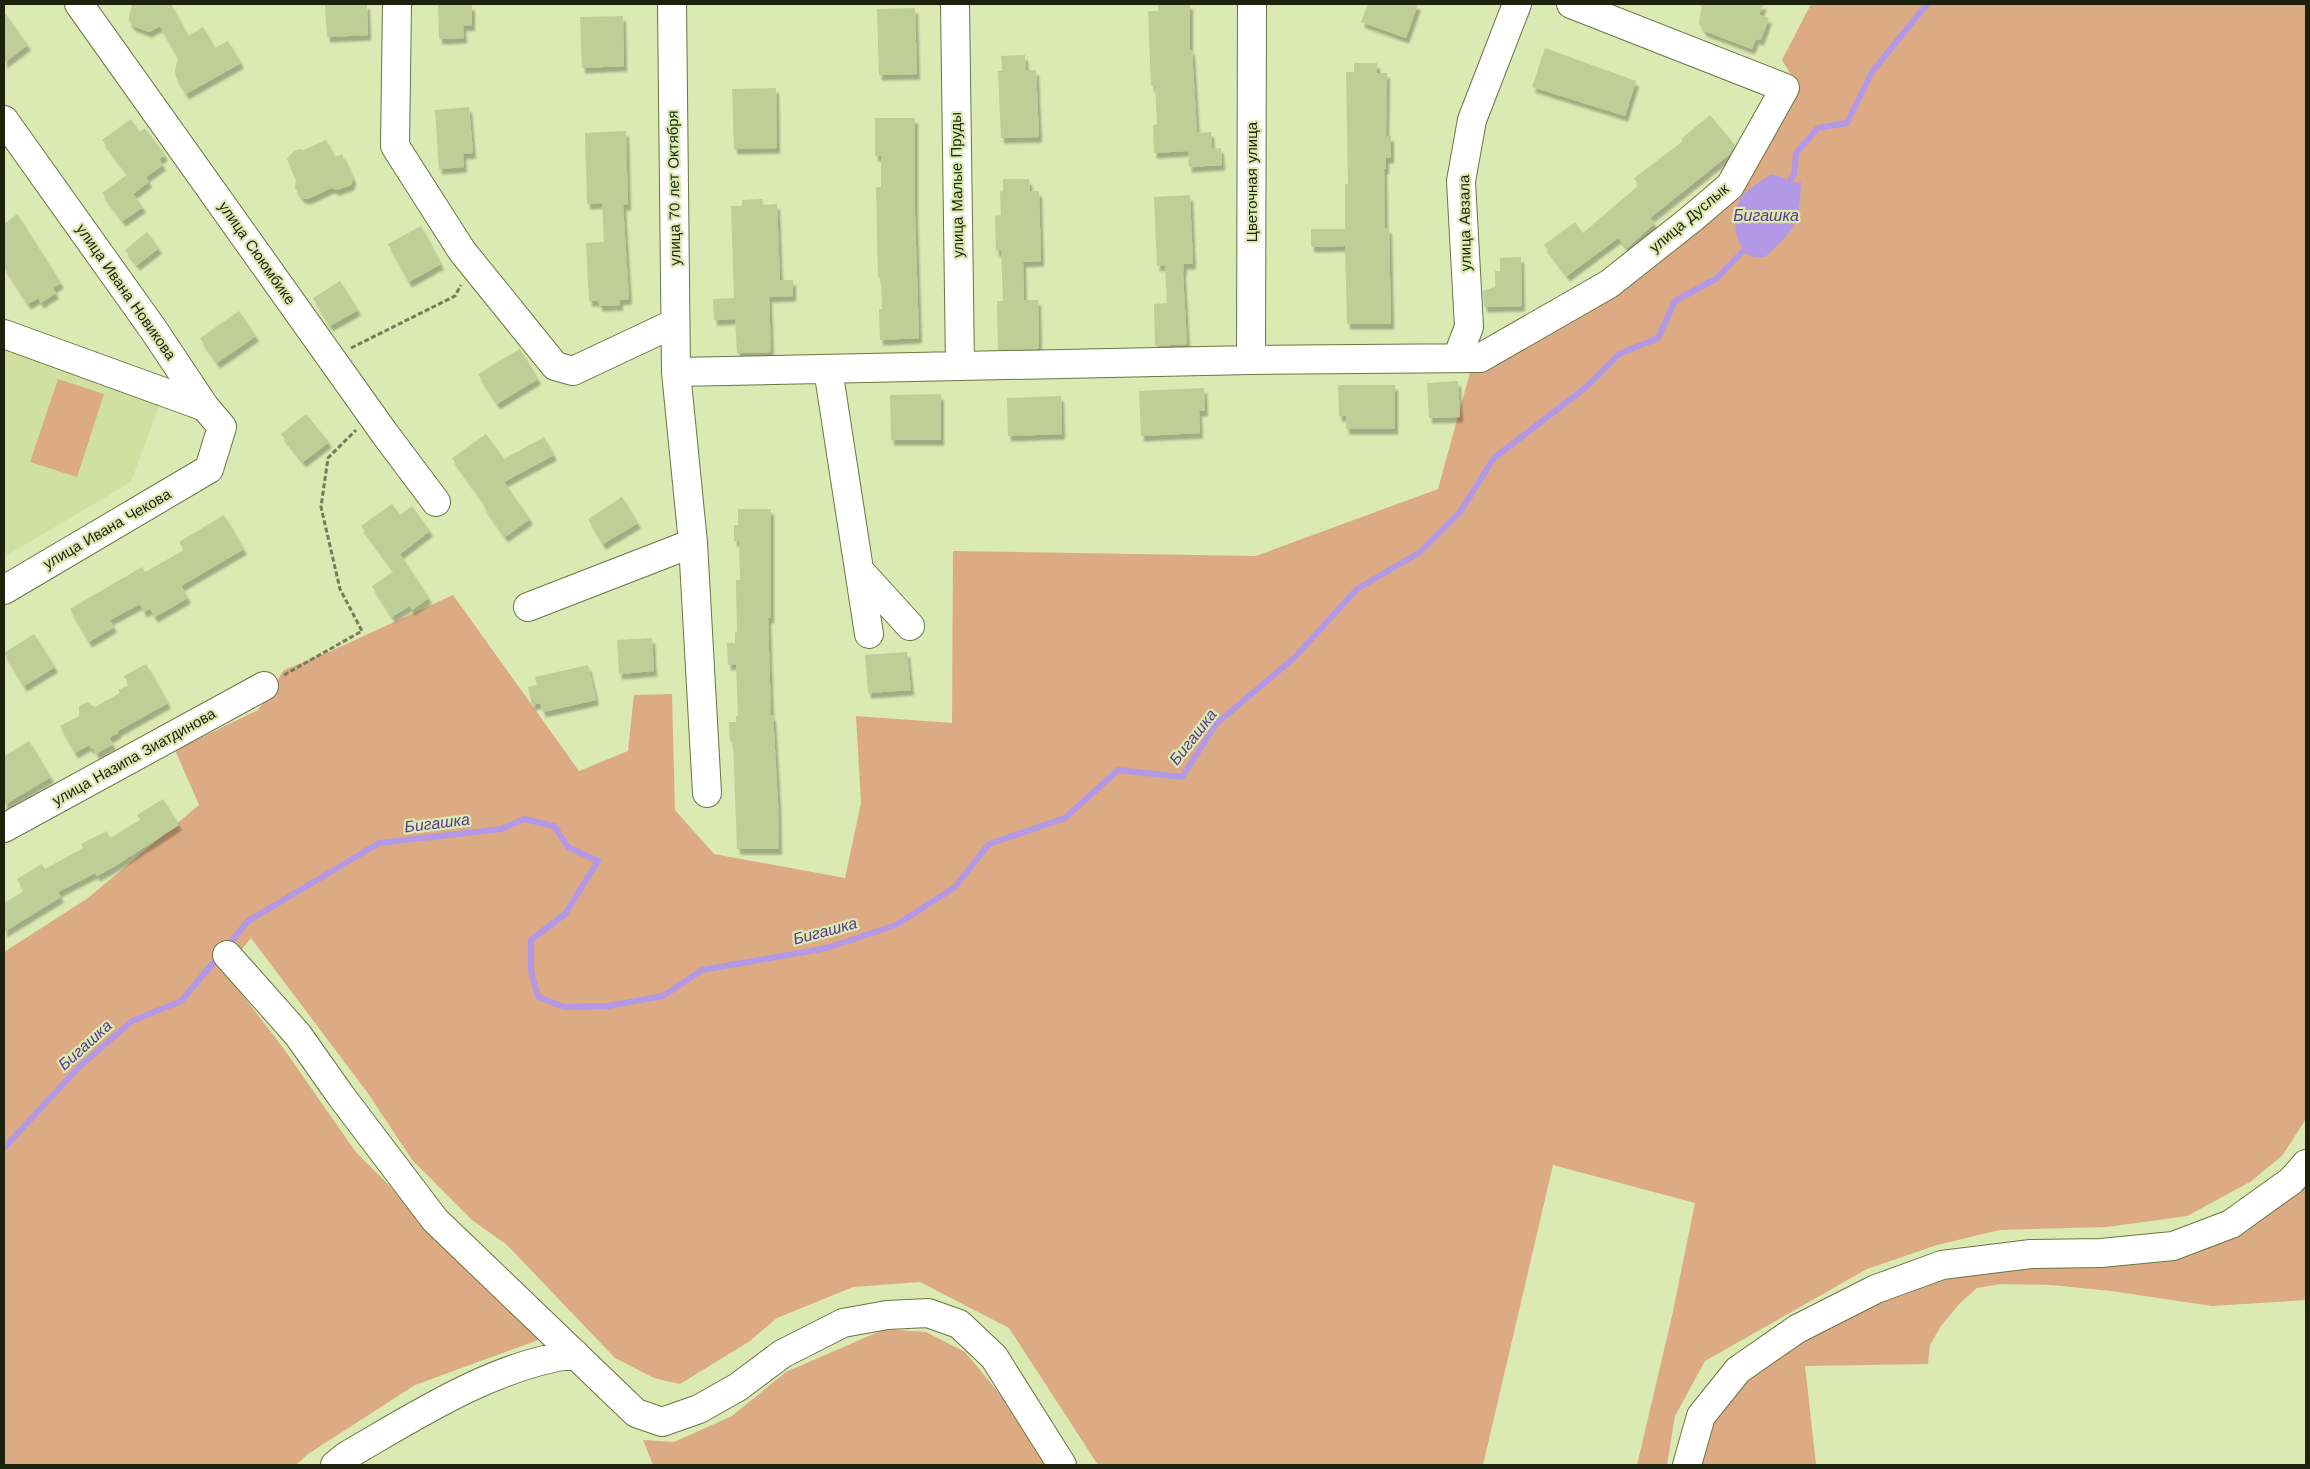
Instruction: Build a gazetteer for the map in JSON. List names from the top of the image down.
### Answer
{
  "streets": {
    "street": [
      "Цветочная улица",
      "улица Малые Пруды",
      "улица 70 лет Октября",
      "улица Дуслык",
      "улица Авзала",
      "улица Сююмбике",
      "улица Ивана Новикова",
      "улица Ивана Чекова",
      "улица Назипа Зиатдинова"
    ]
  },
  "crossings": [
    ["улица Дуслык", "улица Авзала"],
    ["улица Ивана Новикова", "улица Ивана Чекова"]
  ],
  "water": ["Бигашка"]
}
